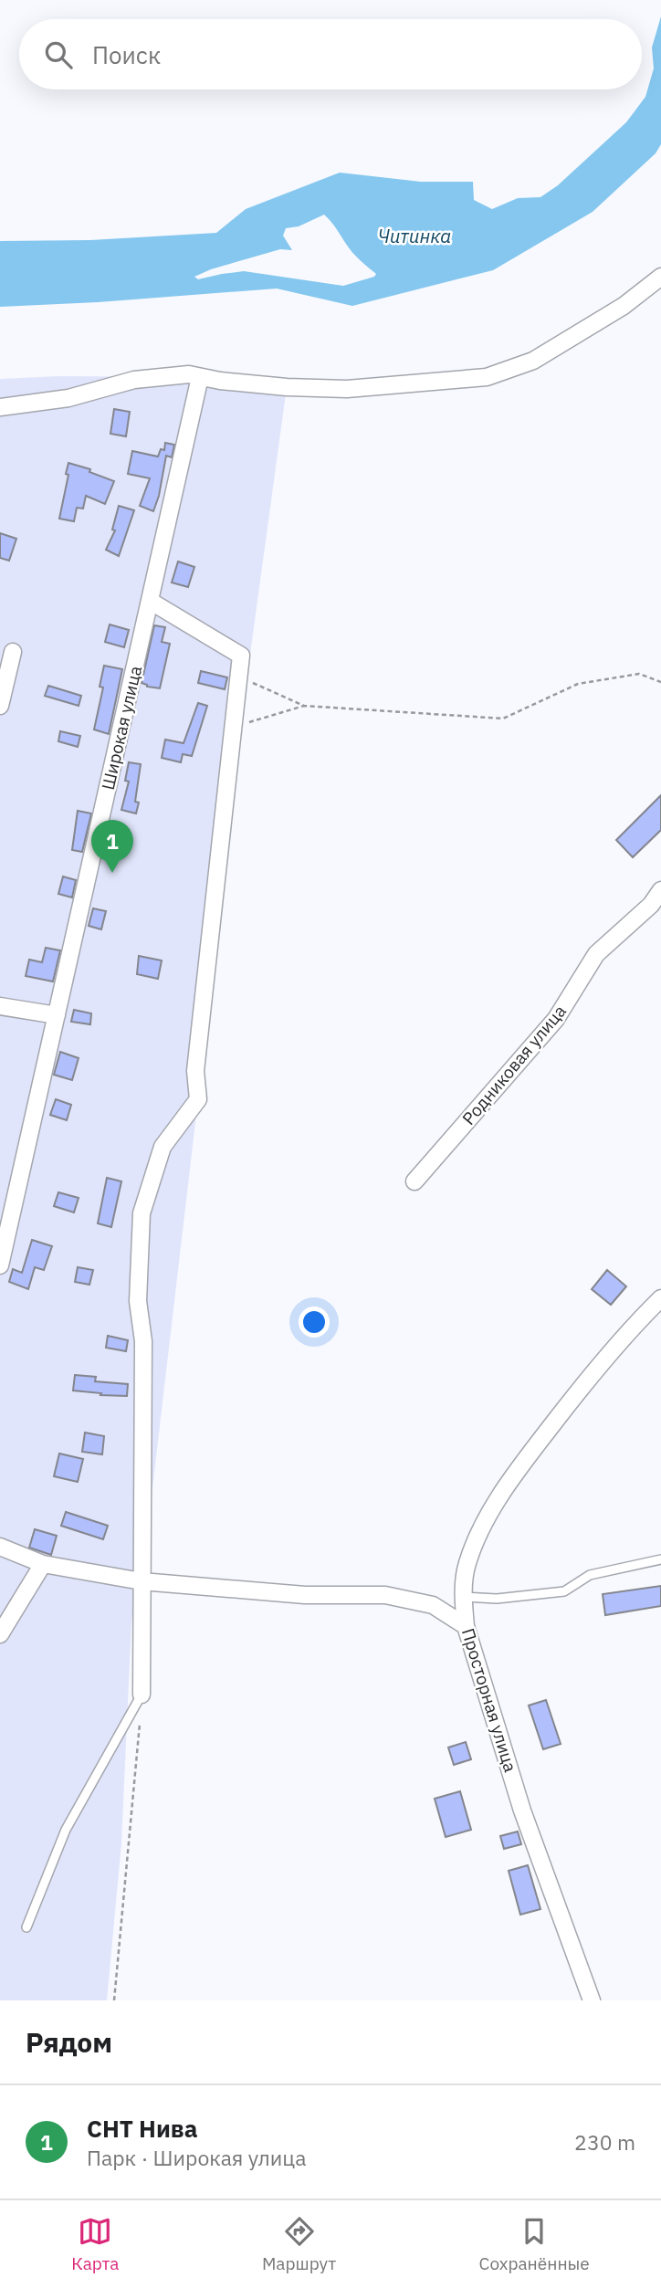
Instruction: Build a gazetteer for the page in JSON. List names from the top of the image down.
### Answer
{
  "streets": {
    "street": ["Широкая улица", "Родниковая улица", "Просторная улица"]
  },
  "water": ["Читинка"],
  "page": {
    "search": "Поиск",
    "pins": "1",
    "heading": "Рядом",
    "list": [
      {
        "mark": "1",
        "name": "СНТ Нива",
        "note": "Парк · Широкая улица",
        "value": "230 m"
      }
    ],
    "nav": ["Карта", "Маршрут", "Сохранённые"]
  }
}
